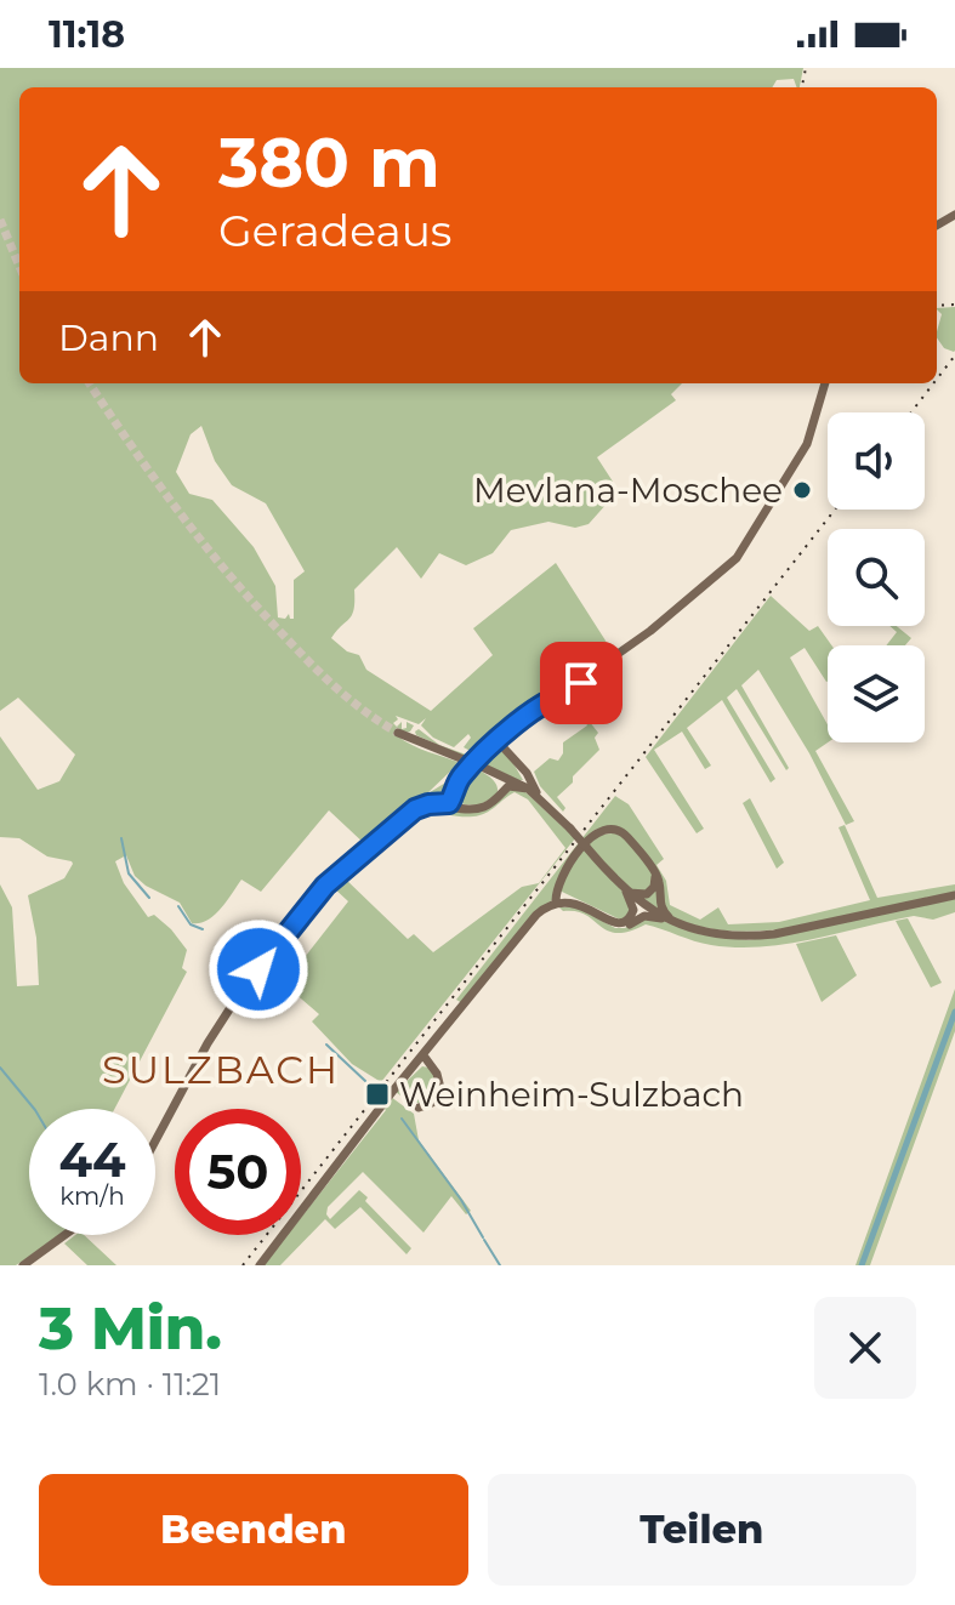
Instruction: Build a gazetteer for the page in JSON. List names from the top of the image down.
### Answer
{
  "districts": ["SULZBACH"],
  "places": {
    "other": ["Mevlana-Moschee"],
    "transit": ["Weinheim-Sulzbach"]
  },
  "page": {
    "status": "11:18",
    "turn": ["380 m", "Geradeaus"],
    "then": "Dann",
    "speed": "44 km/h",
    "limit": "50",
    "heading": ["3 Min.", "1.0 km · 11:21"],
    "buttons": ["Beenden", "Teilen"]
  }
}
